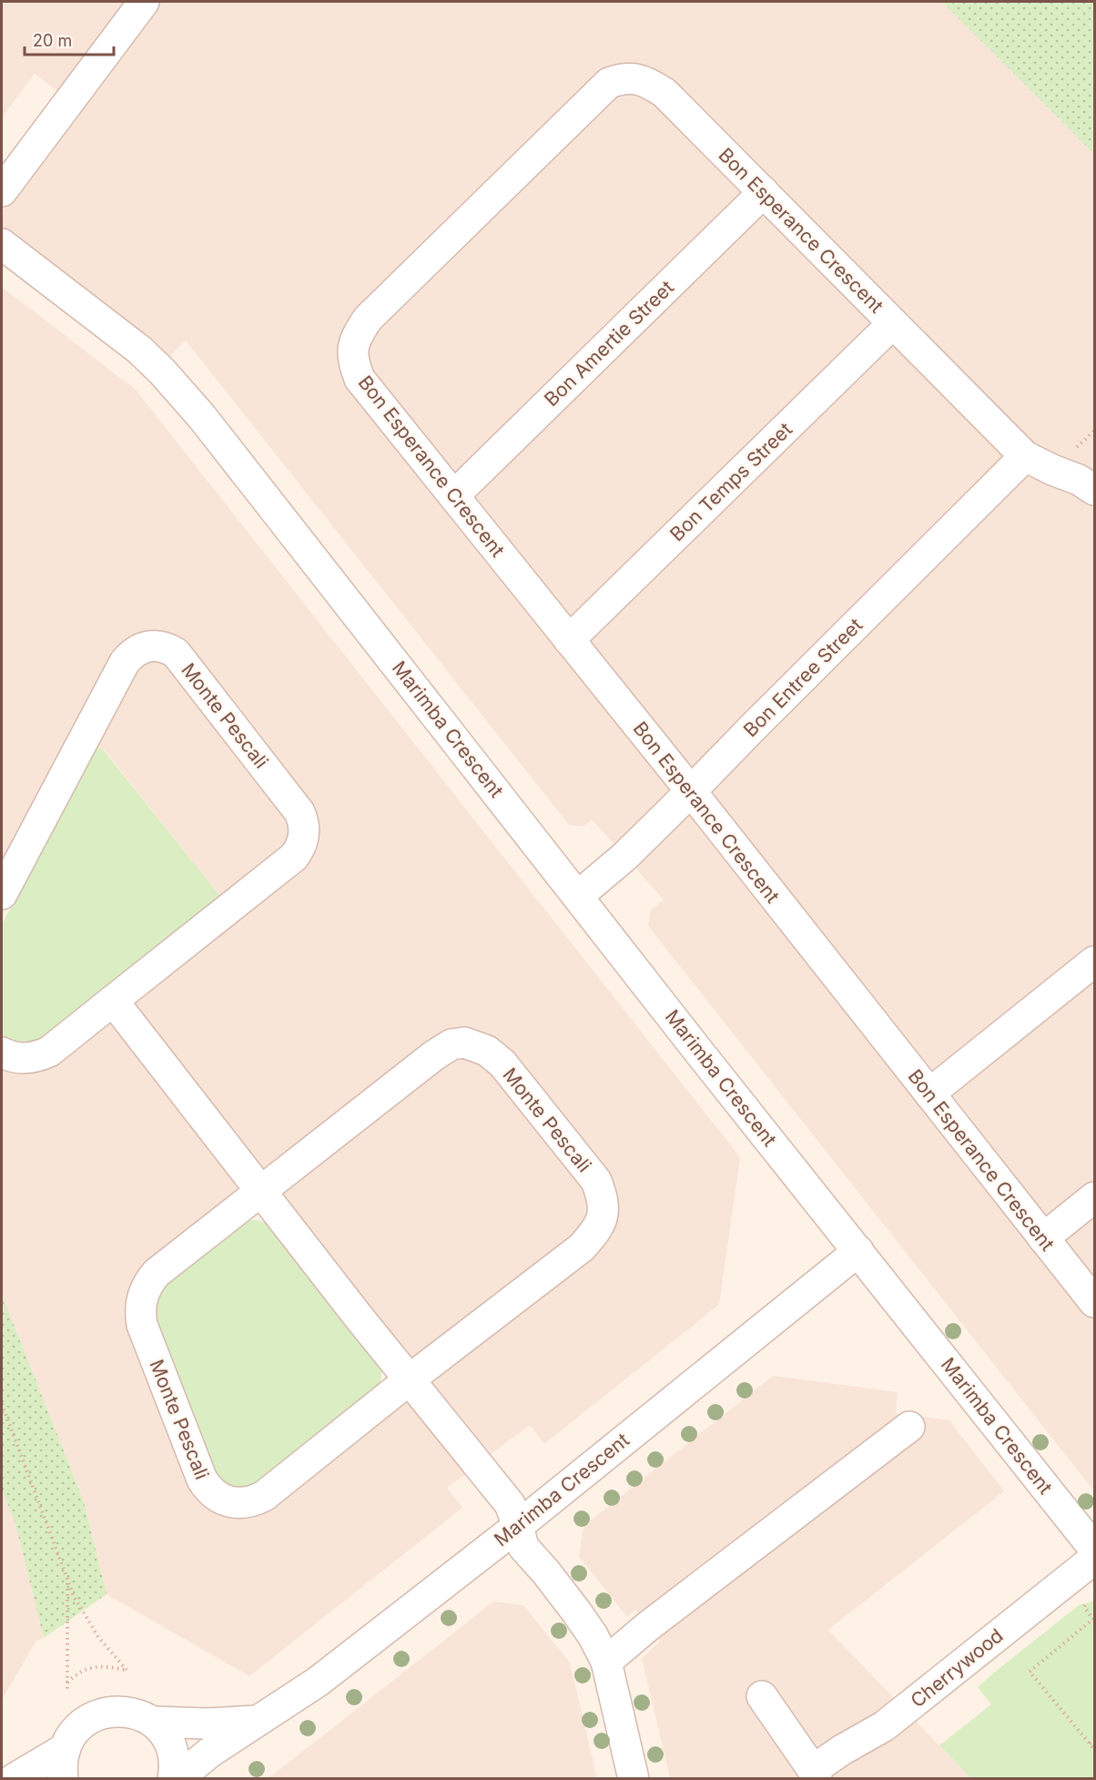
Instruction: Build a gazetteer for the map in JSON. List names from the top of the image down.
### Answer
{
  "streets": {
    "street": [
      "Bon Esperance Crescent",
      "Bon Amertie Street",
      "Bon Temps Street",
      "Bon Entree Street",
      "Monte Pescali",
      "Marimba Crescent",
      "Cherrywood"
    ]
  },
  "crossings": [
    ["Bon Esperance Crescent", "Bon Amertie Street"],
    ["Bon Esperance Crescent", "Bon Temps Street"],
    ["Bon Esperance Crescent", "Bon Entree Street"],
    ["Bon Entree Street", "Marimba Crescent"],
    ["Marimba Crescent", "Cherrywood"]
  ],
  "scale_bar": "20 m"
}
